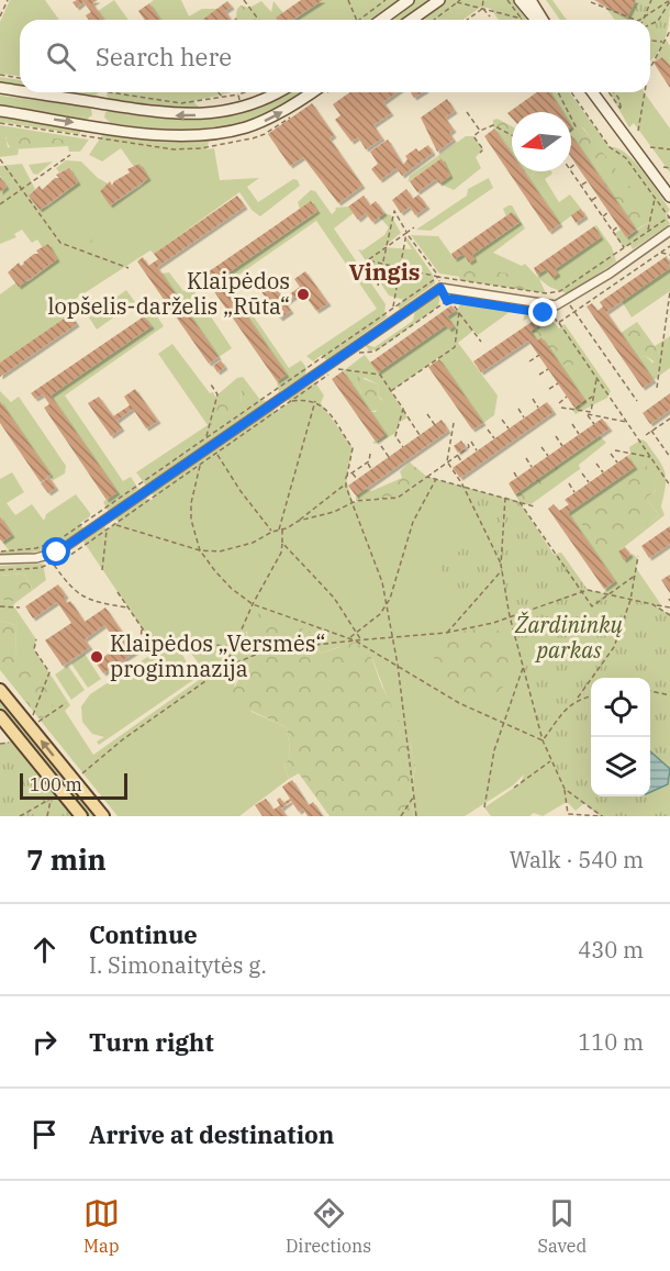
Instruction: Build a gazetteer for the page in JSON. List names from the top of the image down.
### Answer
{
  "districts": ["Vingis"],
  "parks": ["Žardininkų parkas"],
  "places": ["Klaipėdos lopšelis-darželis „Rūta“", "Klaipėdos „Versmės“ progimnazija"],
  "scale_bar": "100 m",
  "north": "left",
  "page": {
    "search": "Search here",
    "scale": "100 m",
    "heading": ["7 min", "Walk · 540 m"],
    "list": [
      ["Continue", "I. Simonaitytės g.", "430 m"],
      ["Turn right", "110 m"],
      "Arrive at destination"
    ],
    "nav": ["Map", "Directions", "Saved"]
  }
}
